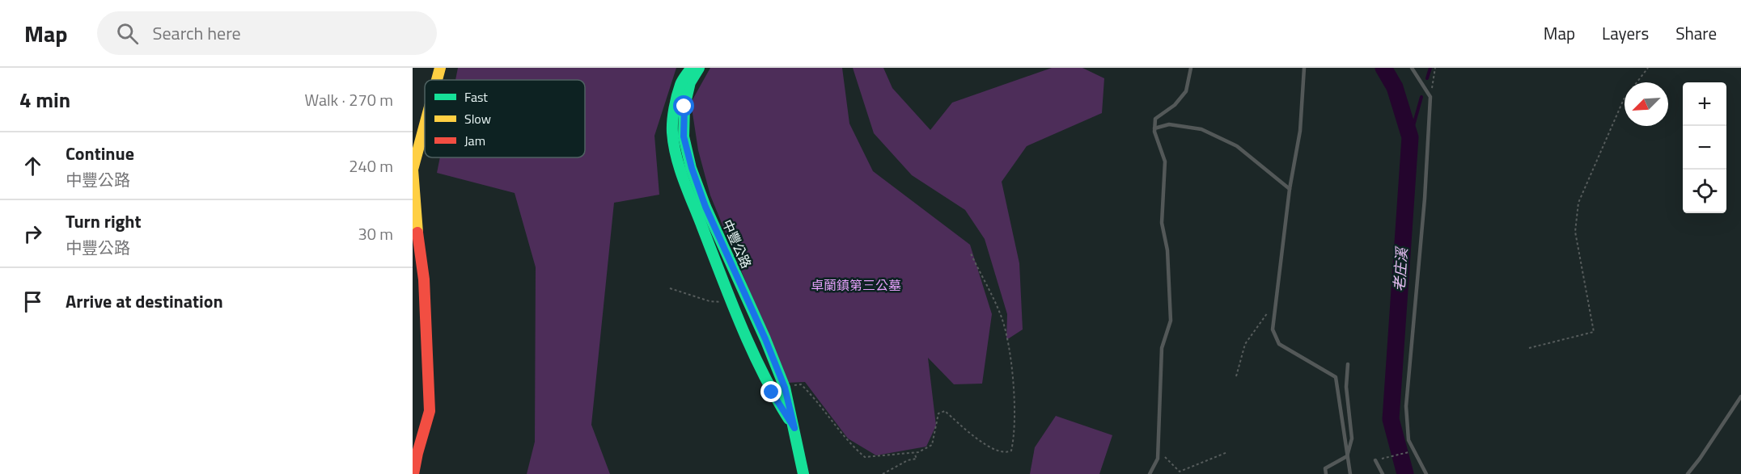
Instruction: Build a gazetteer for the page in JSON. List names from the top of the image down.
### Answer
{
  "streets": {
    "main road": ["中豐公路"]
  },
  "water": ["老庄溪"],
  "parks": ["卓蘭鎮第三公墓"],
  "legend": ["Fast", "Slow", "Jam"],
  "north": "bottom left",
  "page": {
    "header": "Map",
    "search": "Search here",
    "nav": ["Map", "Layers", "Share"],
    "heading": ["4 min", "Walk · 270 m"],
    "map_buttons": ["+", "−"],
    "list": [
      ["Continue", "中豐公路", "240 m"],
      ["Turn right", "中豐公路", "30 m"],
      "Arrive at destination"
    ]
  }
}
